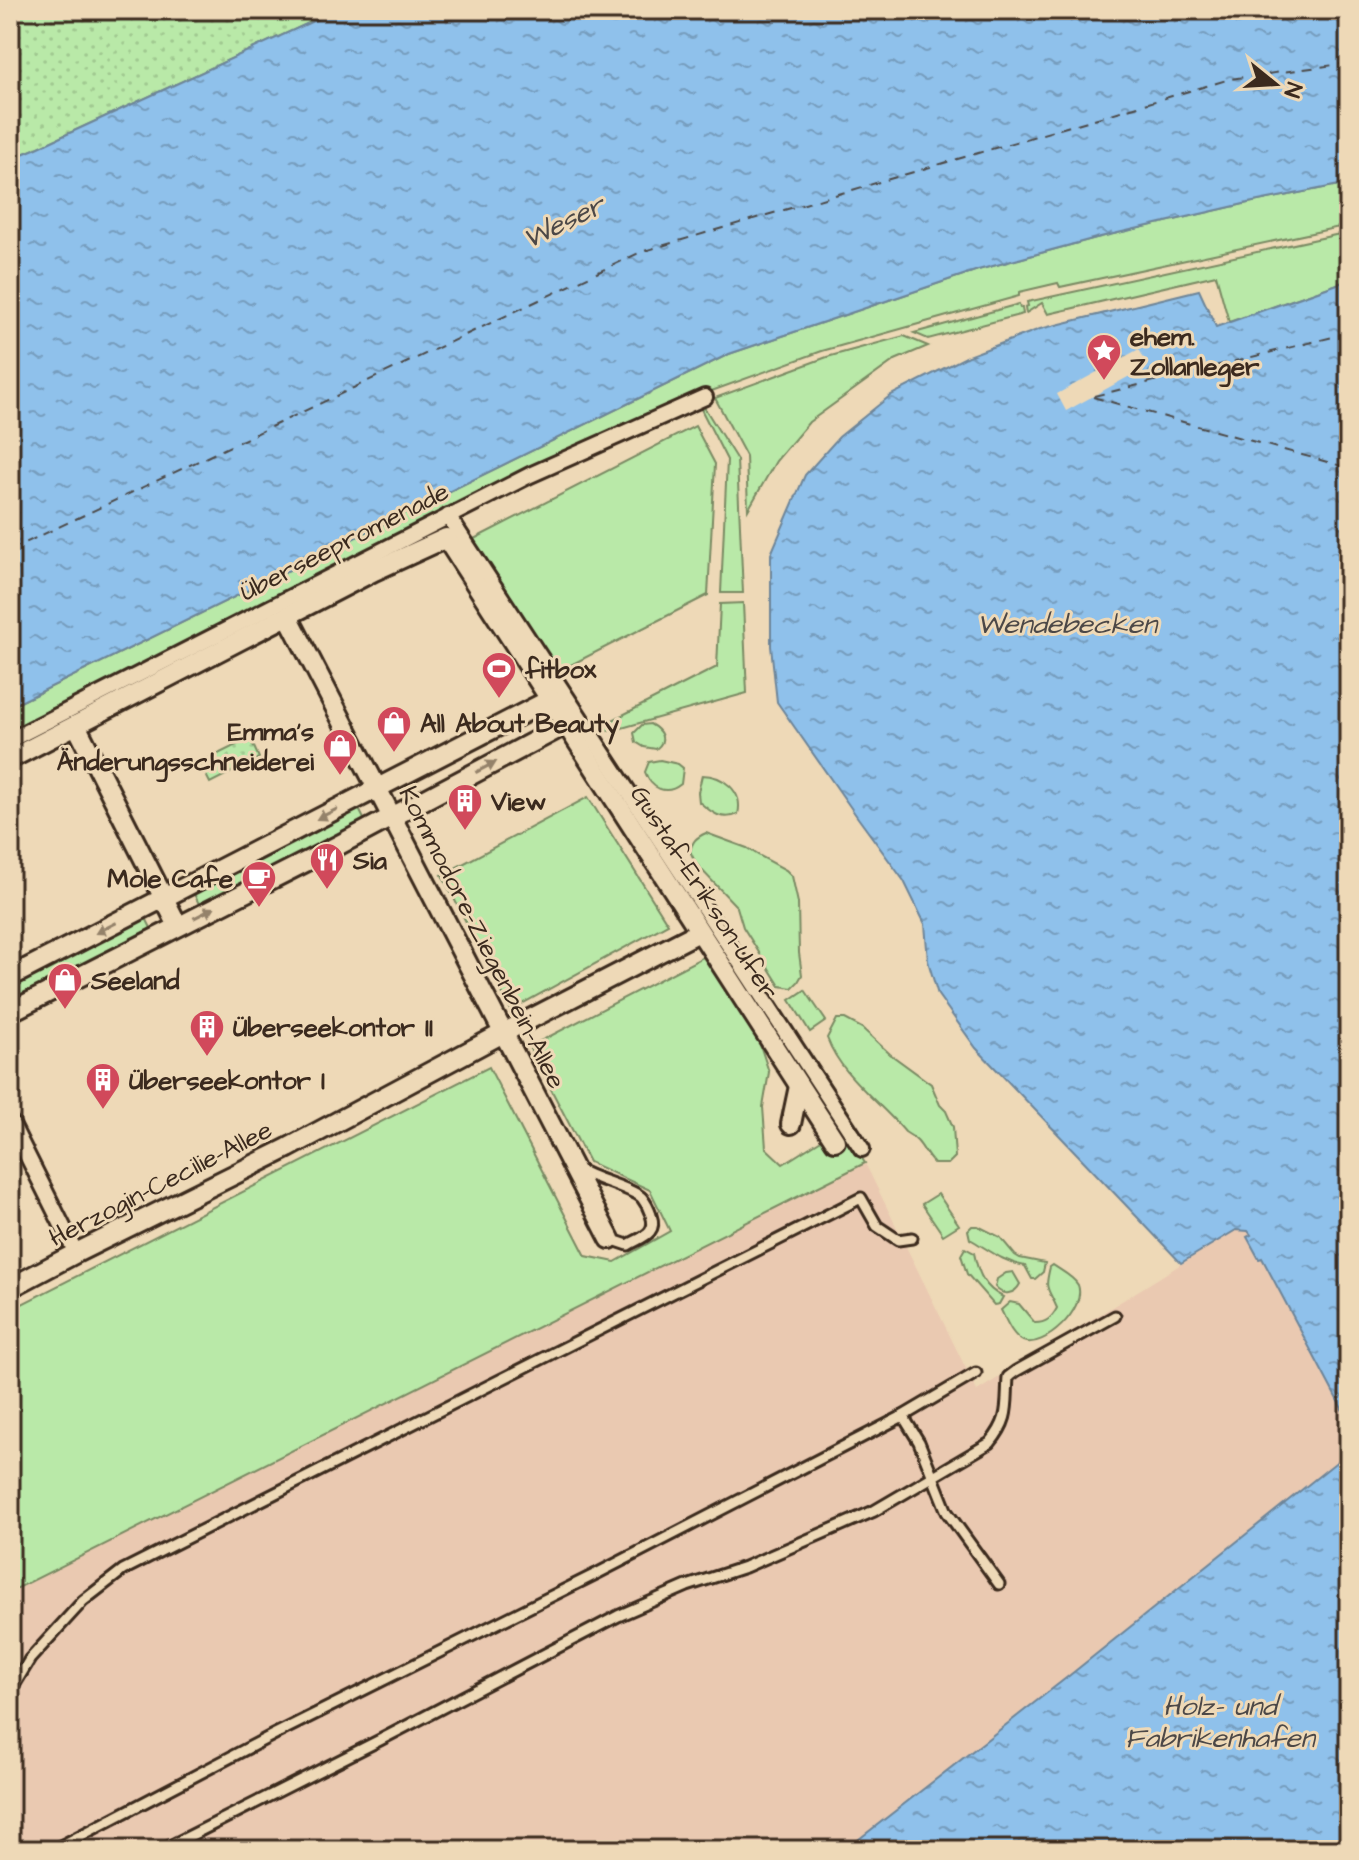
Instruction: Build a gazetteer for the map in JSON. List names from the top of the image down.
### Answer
{
  "streets": {
    "street": [
      "Überseepromenade",
      "Gustaf-Erikson-Ufer",
      "Kommodore-Ziegenbein-Allee",
      "Herzogin-Cecilie-Allee"
    ]
  },
  "crossings": [
    ["Überseepromenade", "Gustaf-Erikson-Ufer"],
    ["Überseepromenade", "Kommodore-Ziegenbein-Allee"],
    ["Gustaf-Erikson-Ufer", "Herzogin-Cecilie-Allee"],
    ["Kommodore-Ziegenbein-Allee", "Herzogin-Cecilie-Allee"]
  ],
  "water": ["Weser", "Wendebecken", "Holz- und Fabrikenhafen"],
  "places": {
    "place": ["ehem. Zollanleger"],
    "sports": ["fitbox"],
    "shop": ["All About Beauty", "Emma’s Änderungsschneiderei", "Seeland"],
    "building": ["View", "Überseekontor II", "Überseekontor I"],
    "restaurant": ["Sia"],
    "cafe": ["Mole Cafe"]
  },
  "north": "right"
}
